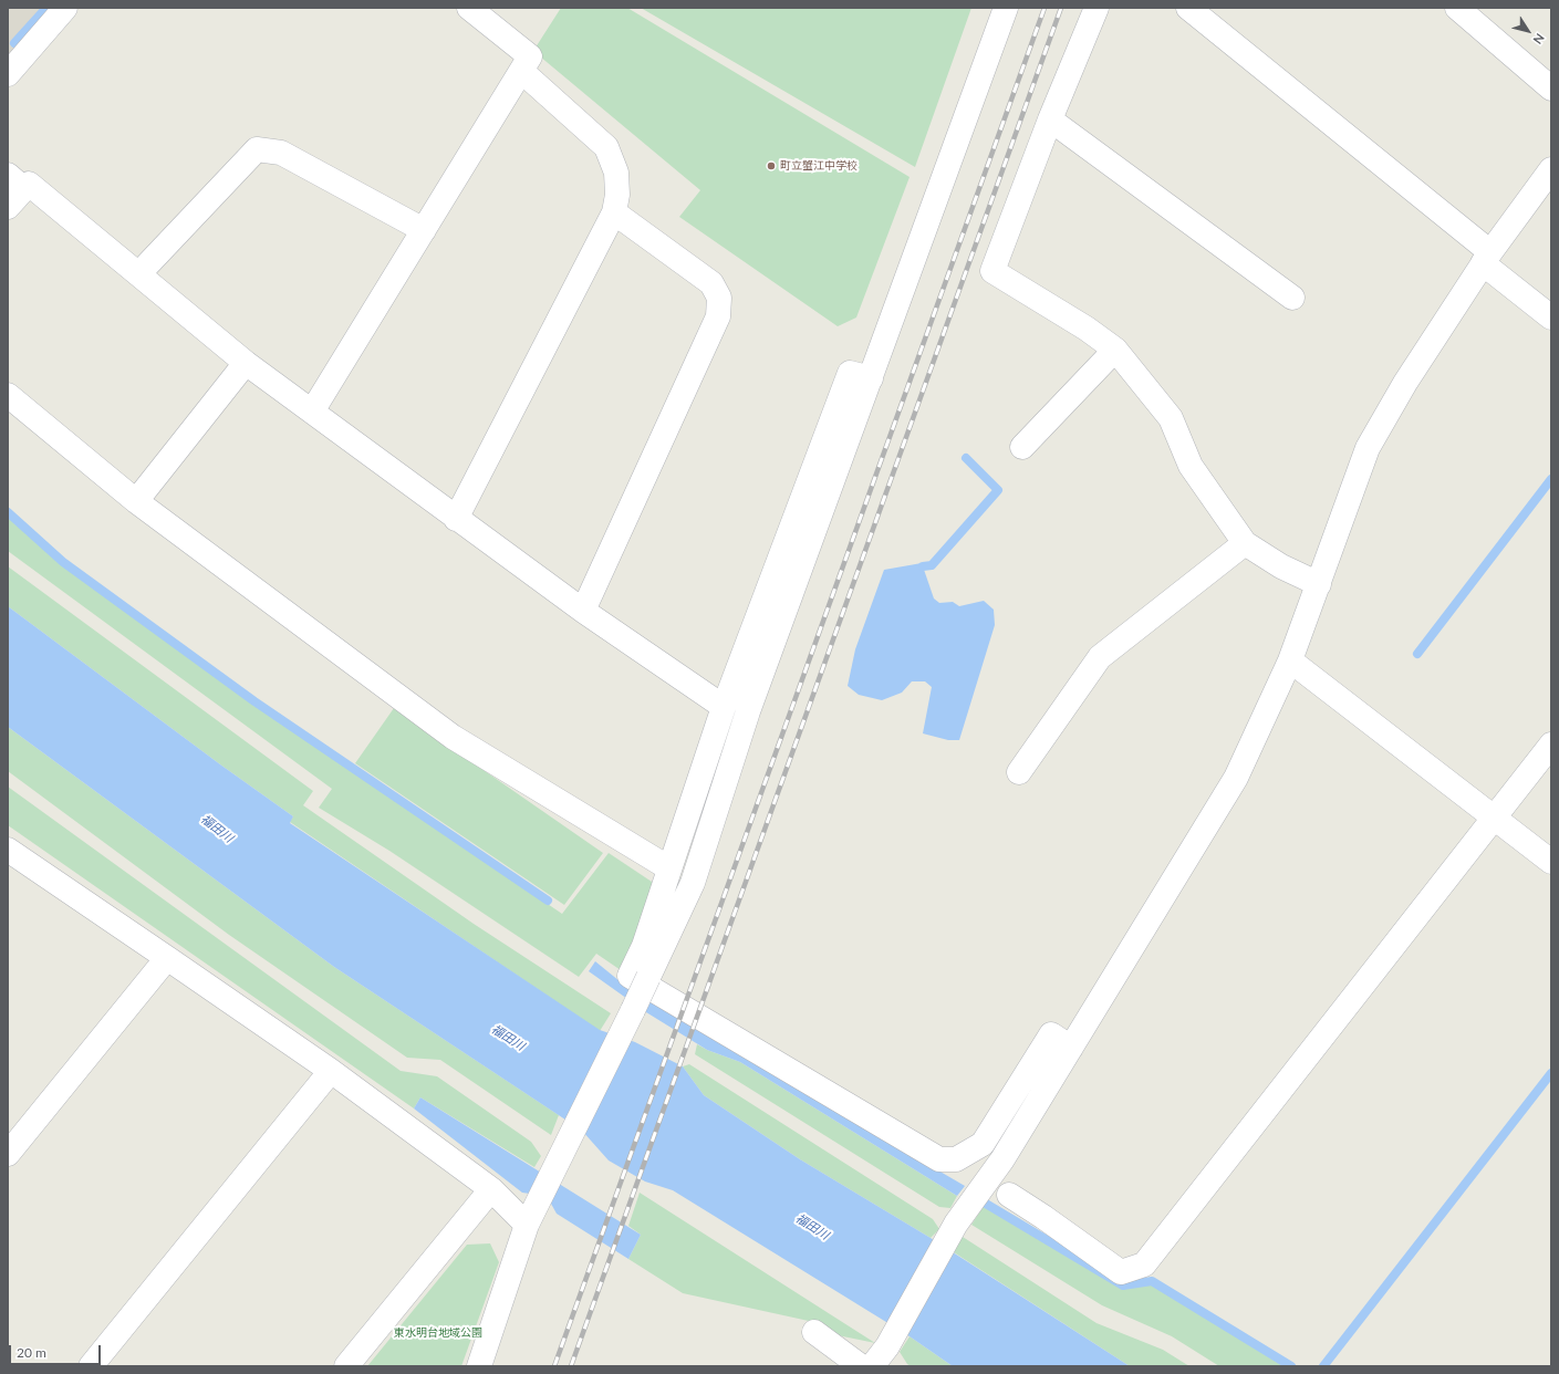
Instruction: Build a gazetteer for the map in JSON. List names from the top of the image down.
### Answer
{
  "water": ["福田川"],
  "parks": ["東水明台地域公園"],
  "places": ["町立蟹江中学校"],
  "scale_bar": "20 m",
  "north": "bottom right"
}
